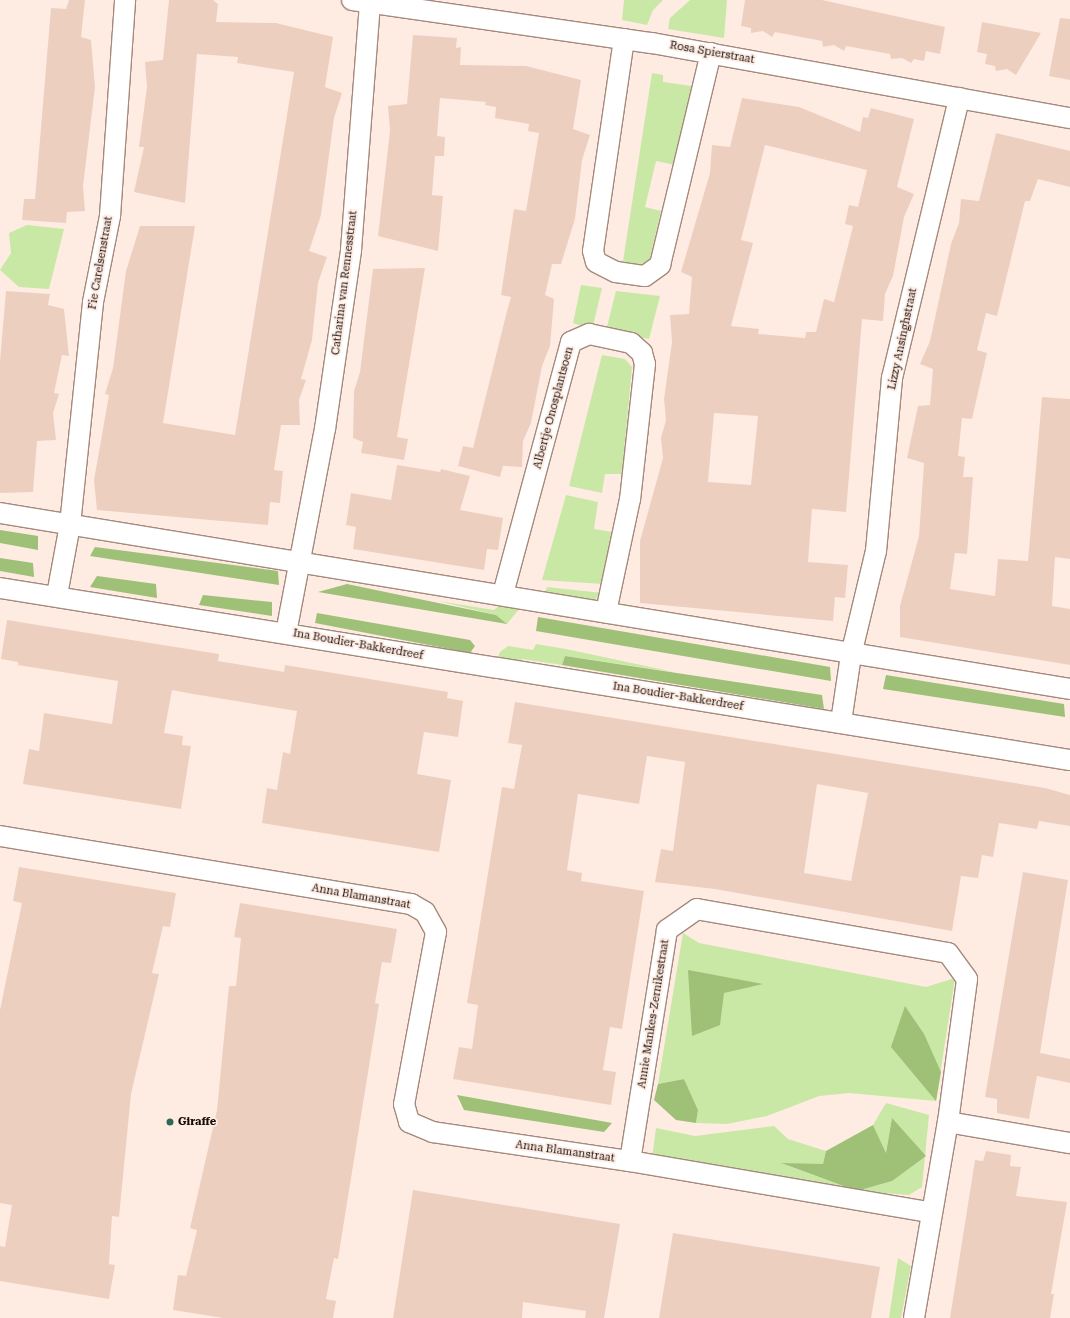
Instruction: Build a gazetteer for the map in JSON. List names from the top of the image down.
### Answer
{
  "streets": {
    "street": [
      "Rosa Spierstraat",
      "Fie Carelsenstraat",
      "Catharina van Rennesstraat",
      "Lizzy Ansinghstraat",
      "Albertje Onosplantsoen",
      "Ina Boudier-Bakkerdreef",
      "Anna Blamanstraat",
      "Annie Mankes-Zernikestraat"
    ]
  },
  "crossings": [
    ["Rosa Spierstraat", "Catharina van Rennesstraat"],
    ["Rosa Spierstraat", "Lizzy Ansinghstraat"],
    ["Catharina van Rennesstraat", "Ina Boudier-Bakkerdreef"],
    ["Lizzy Ansinghstraat", "Ina Boudier-Bakkerdreef"],
    ["Anna Blamanstraat", "Annie Mankes-Zernikestraat"]
  ],
  "places": ["Giraffe"]
}
